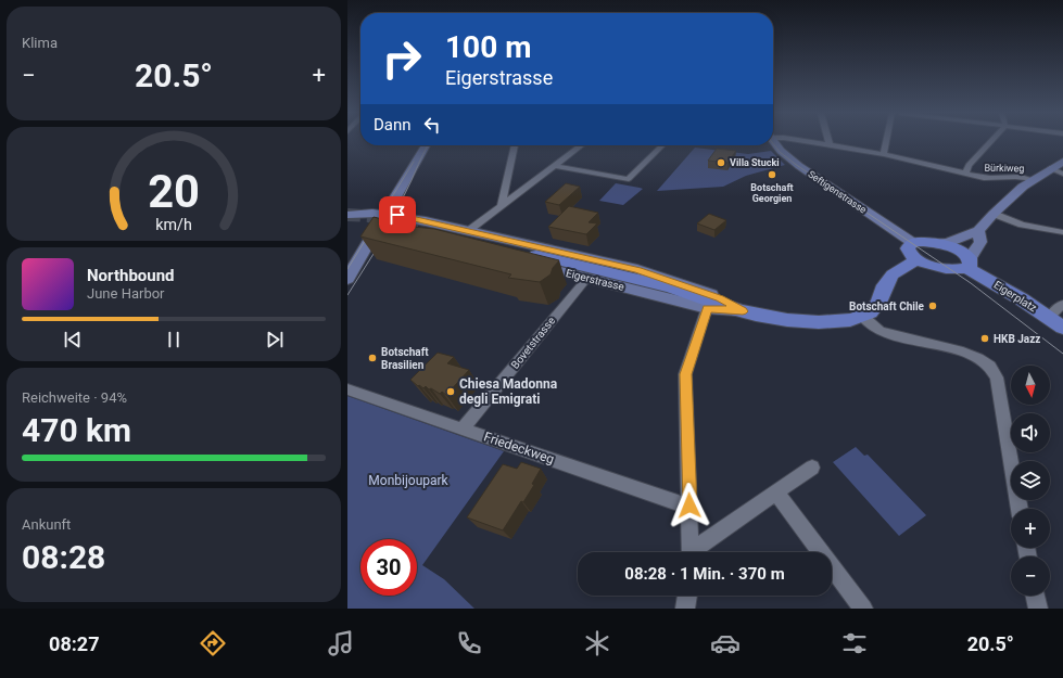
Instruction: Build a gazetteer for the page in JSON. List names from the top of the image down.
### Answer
{
  "streets": {
    "main road": ["Seftigenstrasse", "Eigerstrasse", "Eigerplatz"],
    "street": ["Bürkiweg", "Bovetstrasse", "Friedeckweg"]
  },
  "crossings": [
    ["Eigerstrasse", "Bovetstrasse"],
    ["Bovetstrasse", "Friedeckweg"]
  ],
  "parks": ["Monbijoupark"],
  "places": [
    "Villa Stucki",
    "Botschaft Georgien",
    "Botschaft Chile",
    "HKB Jazz",
    "Botschaft Brasilien",
    "Chiesa Madonna degli Emigrati"
  ],
  "north": "bottom",
  "page": {
    "tile": [
      "Klima",
      ["Reichweite · 94%", "470 km"],
      ["Ankunft", "08:28"]
    ],
    "turn": ["100 m", "Eigerstrasse"],
    "heat": ["−", "20.5°", "+"],
    "then": "Dann",
    "song": ["Northbound", "June Harbor"],
    "map_buttons": ["+", "−"],
    "limit": "30",
    "trip": "08:28 · 1 Min. · 370 m",
    "tabs": ["08:27", "20.5°"],
    "gauge": ["20", "km/h"]
  }
}
